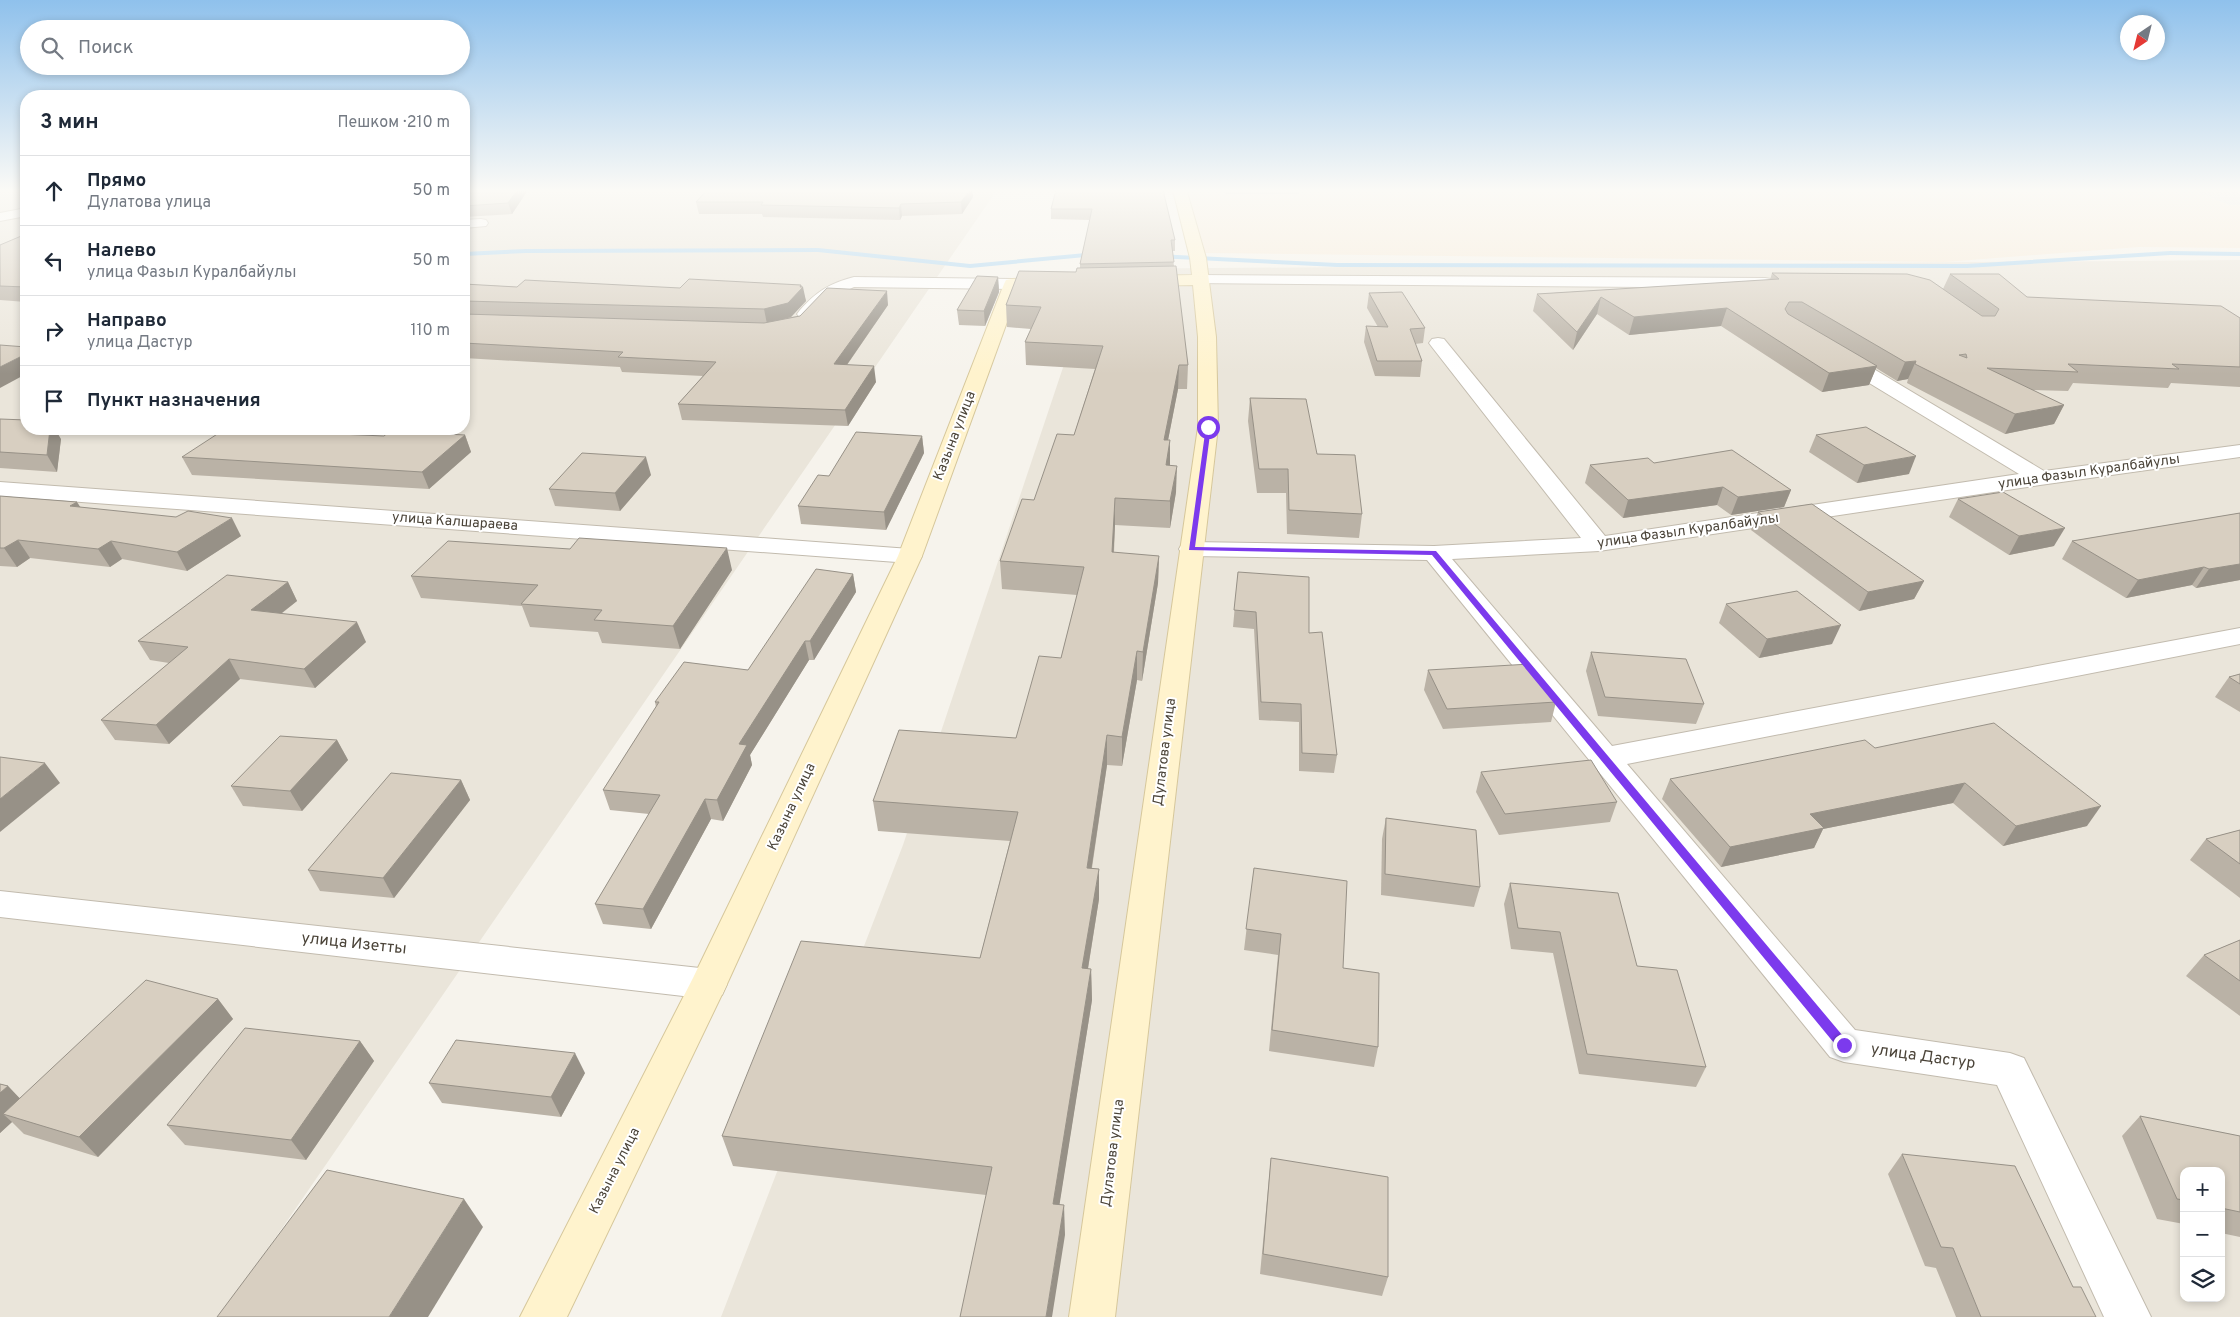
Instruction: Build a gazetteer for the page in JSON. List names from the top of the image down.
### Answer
{
  "streets": {
    "street": [
      "Казына улица",
      "улица Фазыл Куралбайулы",
      "улица Калшараева",
      "Дулатова улица",
      "улица Изетты",
      "улица Дастур"
    ]
  },
  "crossings": [
    ["Казына улица", "улица Калшараева"],
    ["Казына улица", "улица Изетты"],
    ["улица Фазыл Куралбайулы", "Дулатова улица"],
    ["улица Фазыл Куралбайулы", "улица Дастур"]
  ],
  "north": "bottom left",
  "page": {
    "search": "Поиск",
    "heading": ["3 мин", "Пешком · 210 m"],
    "list": [
      ["Прямо", "Дулатова улица", "50 m"],
      ["Налево", "улица Фазыл Куралбайулы", "50 m"],
      ["Направо", "улица Дастур", "110 m"],
      "Пункт назначения"
    ],
    "map_buttons": ["+", "−"]
  }
}
